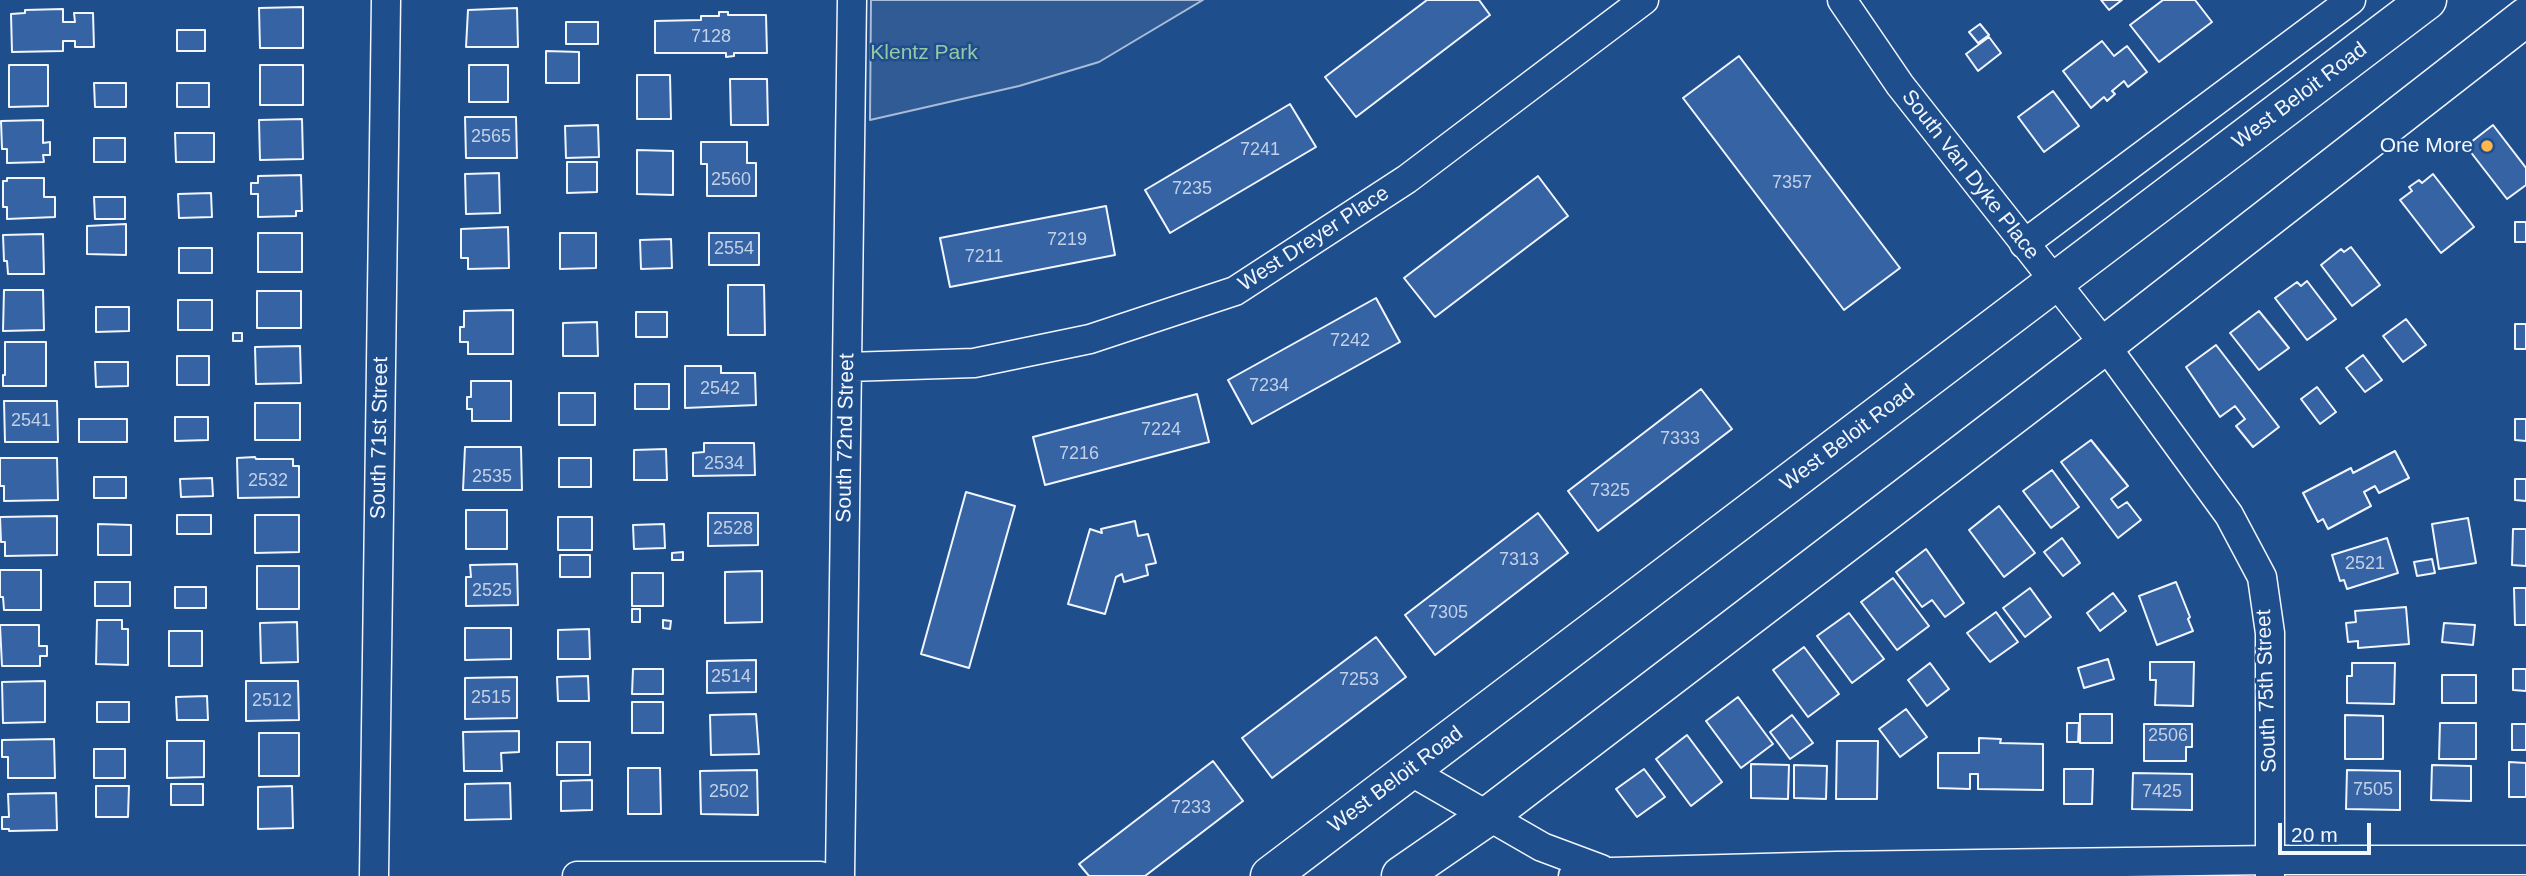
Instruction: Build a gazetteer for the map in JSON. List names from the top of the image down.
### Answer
{
  "streets": {
    "main road": ["West Beloit Road"],
    "street": [
      "South Van Dyke Place",
      "West Dreyer Place",
      "South 71st Street",
      "South 72nd Street",
      "South 75th Street"
    ]
  },
  "crossings": [
    ["West Beloit Road", "South Van Dyke Place"],
    ["South Van Dyke Place", "South 75th Street"],
    ["West Dreyer Place", "South 72nd Street"]
  ],
  "parks": ["Klentz Park"],
  "places": ["One More"],
  "house_numbers": [
    "7128",
    "2565",
    "7241",
    "2560",
    "7357",
    "7235",
    "7219",
    "2554",
    "7211",
    "7242",
    "7234",
    "2542",
    "2541",
    "7224",
    "7333",
    "7216",
    "2534",
    "2535",
    "2532",
    "7325",
    "2528",
    "7313",
    "2521",
    "2525",
    "7305",
    "2514",
    "7253",
    "2515",
    "2512",
    "2506",
    "7505",
    "2502",
    "7425",
    "7233"
  ],
  "scale_bar": "20 m"
}
